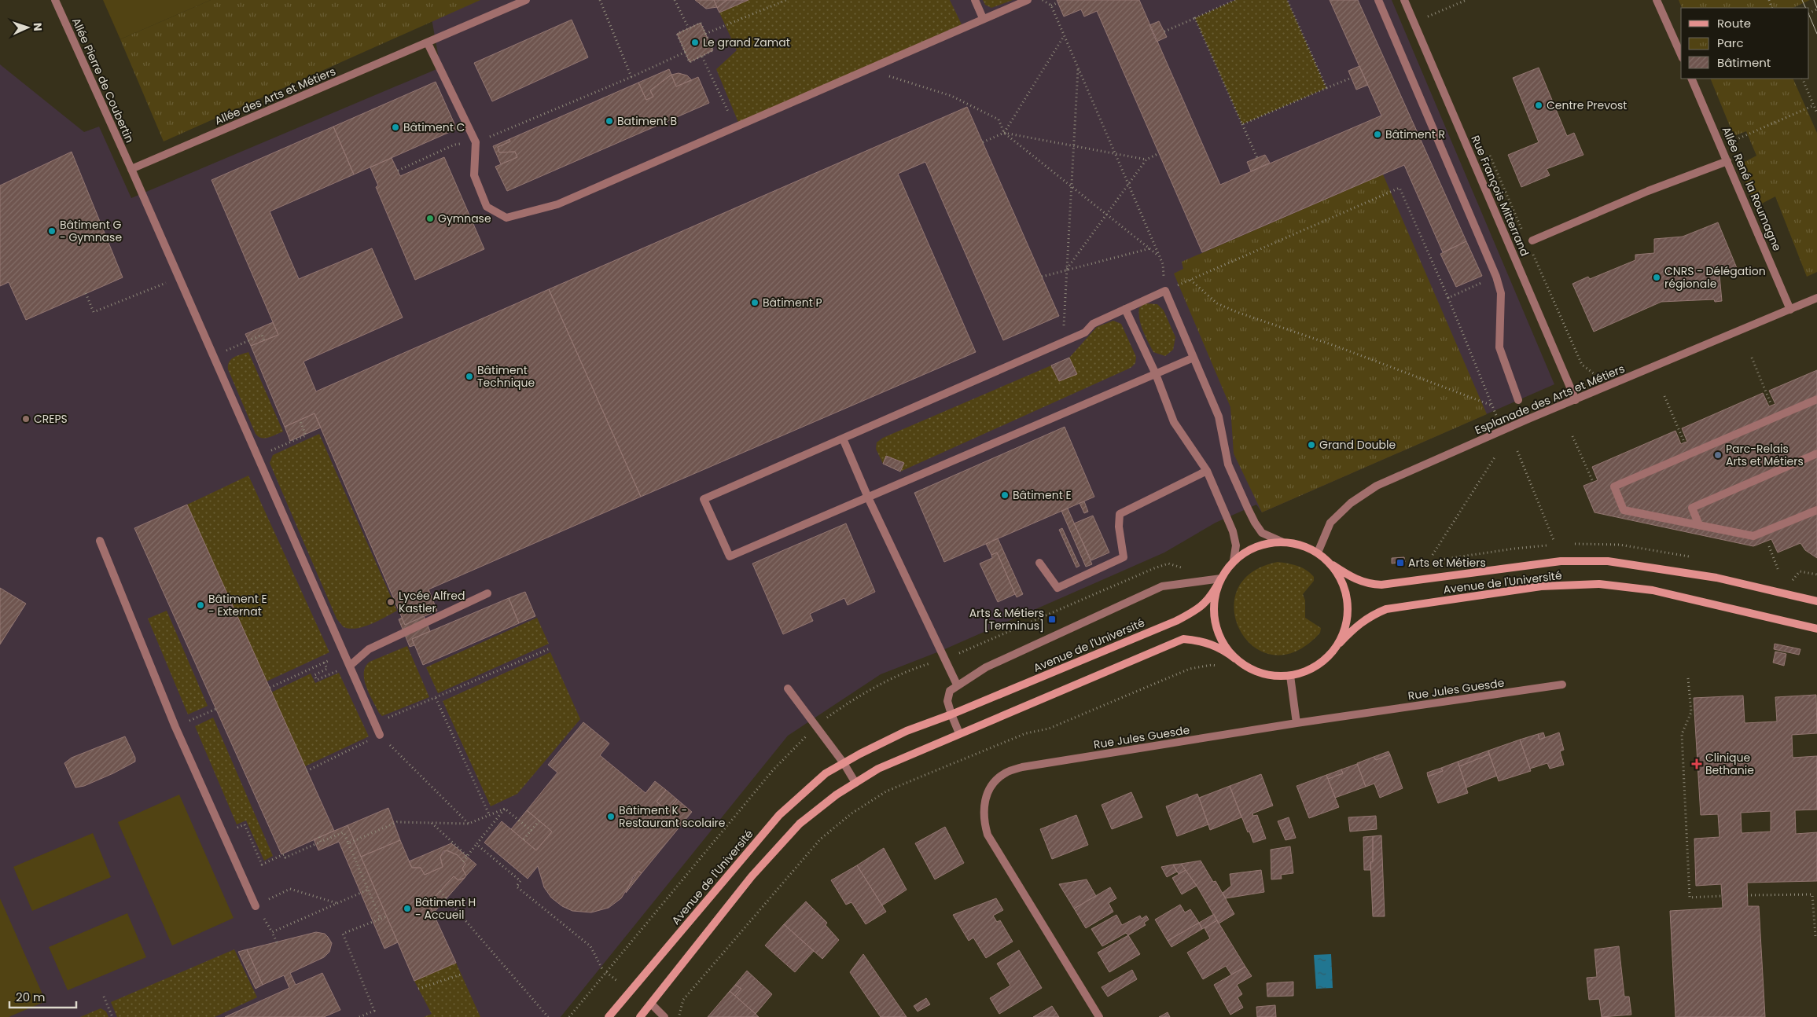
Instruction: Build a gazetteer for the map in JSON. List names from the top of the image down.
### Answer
{
  "streets": {
    "street": [
      "Allée Pierre de Coubertin",
      "Allée des Arts et Métiers",
      "Allée René la Roumagne",
      "Rue François Mitterrand",
      "Esplanade des Arts et Métiers",
      "Avenue de l'Université",
      "Rue Jules Guesde"
    ]
  },
  "crossings": [
    ["Allée Pierre de Coubertin", "Allée des Arts et Métiers"],
    ["Allée René la Roumagne", "Esplanade des Arts et Métiers"],
    ["Rue François Mitterrand", "Esplanade des Arts et Métiers"],
    ["Esplanade des Arts et Métiers", "Avenue de l'Université"]
  ],
  "places": {
    "other": [
      "Le grand Zamat",
      "Centre Prevost",
      "Batiment B",
      "Bâtiment C",
      "Bâtiment R",
      "Gymnase",
      "Bâtiment G - Gymnase",
      "CNRS - Délégation régionale",
      "Bâtiment P",
      "Bâtiment Technique",
      "CREPS",
      "Grand Double",
      "Parc-Relais Arts et Métiers",
      "Bâtiment E",
      "Lycée Alfred Kastler",
      "Bâtiment E - Externat",
      "Bâtiment K - Restaurant scolaire",
      "Bâtiment H - Accueil"
    ],
    "transit": ["Arts et Métiers", "Arts & Métiers [Terminus]"],
    "health": ["Clinique Bethanie"]
  },
  "legend": ["Route", "Parc", "Bâtiment"],
  "scale_bar": "20 m",
  "north": "right"
}
